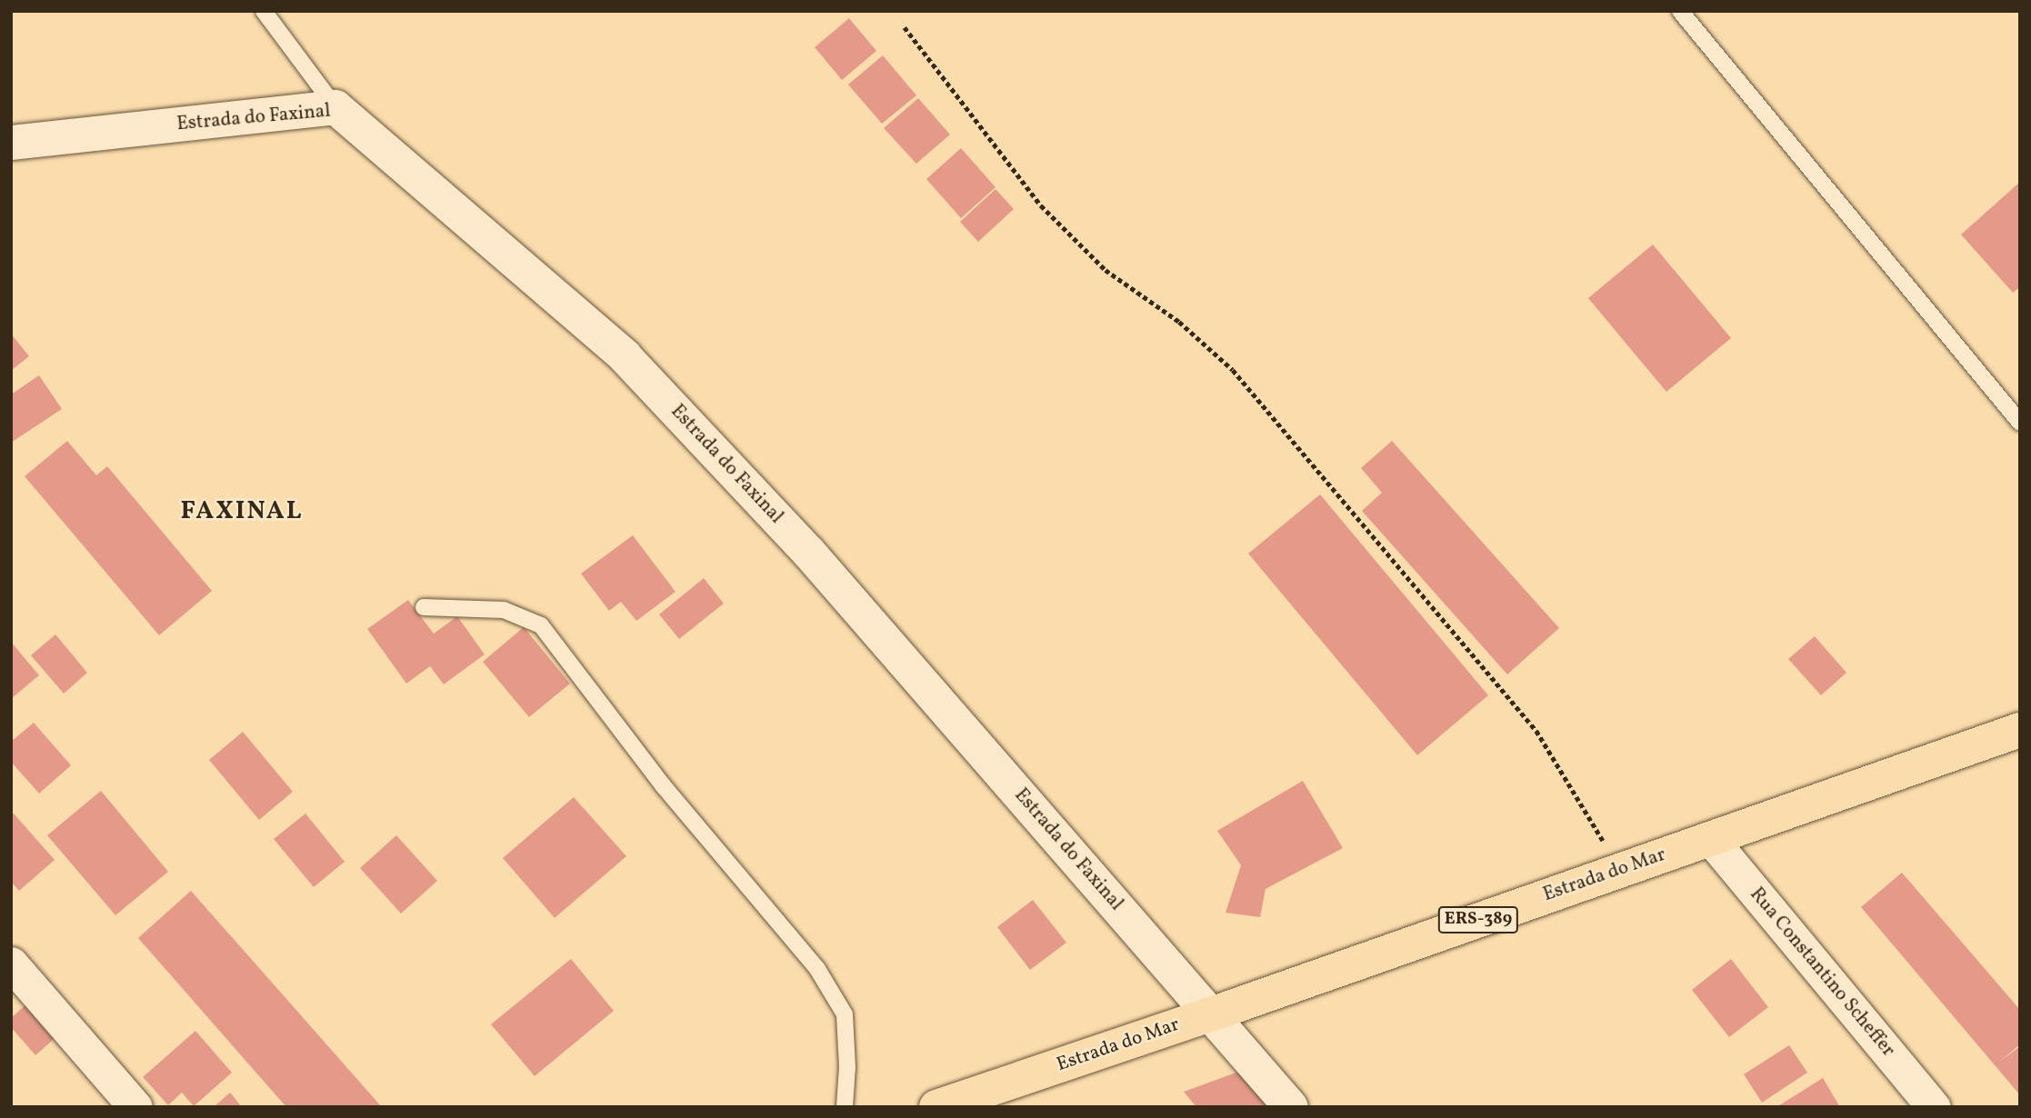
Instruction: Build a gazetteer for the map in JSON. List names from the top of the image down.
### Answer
{
  "streets": {
    "main road": ["Estrada do Mar", "ERS-389"],
    "street": ["Estrada do Faxinal", "Rua Constantino Scheffer"]
  },
  "crossings": [
    ["Estrada do Faxinal", "Estrada do Mar"],
    ["Estrada do Mar", "Rua Constantino Scheffer"]
  ],
  "districts": ["FAXINAL"]
}
